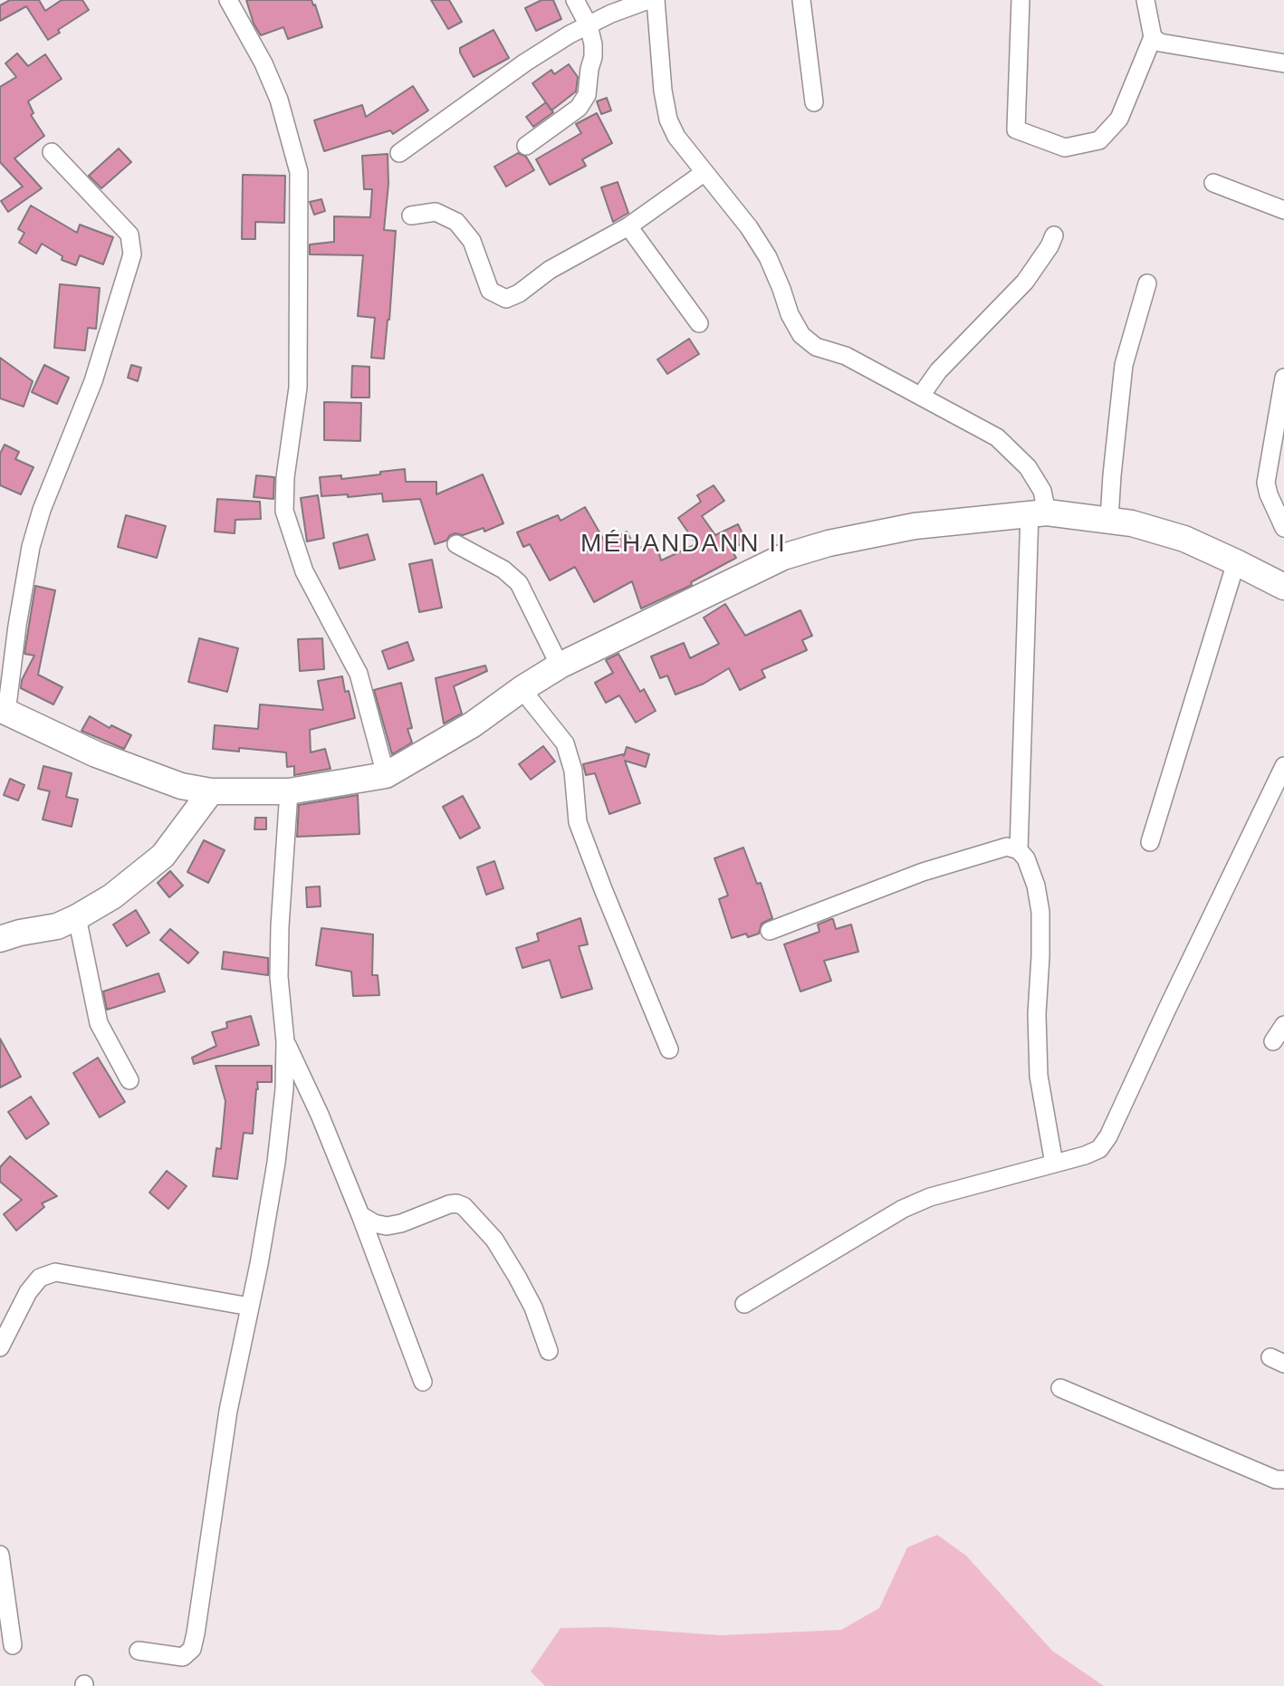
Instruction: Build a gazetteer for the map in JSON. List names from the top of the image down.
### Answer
{
  "districts": ["MÉHANDANN II"]
}
